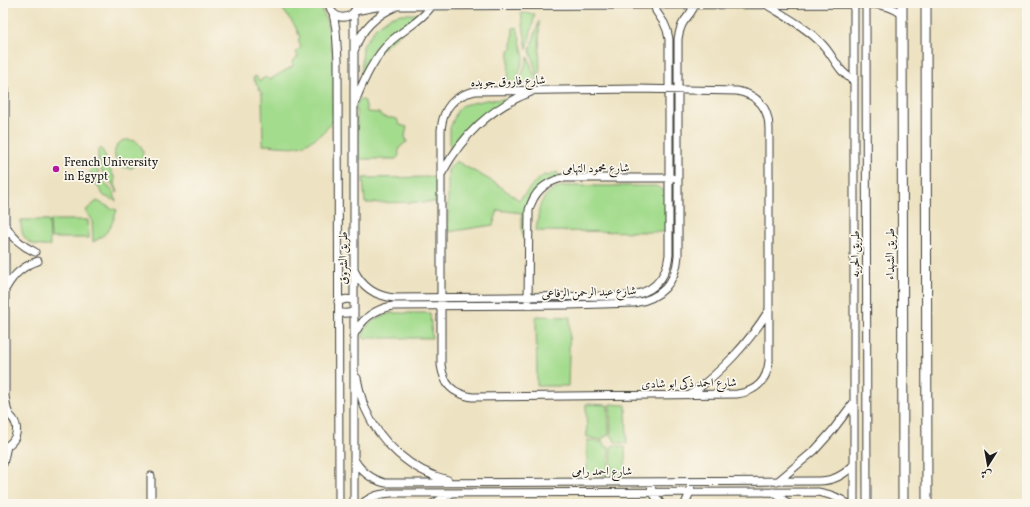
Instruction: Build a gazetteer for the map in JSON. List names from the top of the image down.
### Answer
{
  "streets": {
    "main road": ["طريق الشهداء"],
    "street": [
      "شارع فاروق جويده",
      "شارع محمود التهامى",
      "طريق الحريه",
      "طريق الشروق",
      "شارع عبد الرحمن الرفاعى",
      "شارع احمد ذكى ابو شادى",
      "شارع احمد رامى"
    ]
  },
  "crossings": [
    ["شارع فاروق جويده", "شارع عبد الرحمن الرفاعى"],
    ["شارع فاروق جويده", "شارع احمد ذكى ابو شادى"],
    ["شارع محمود التهامى", "شارع عبد الرحمن الرفاعى"],
    ["طريق الحريه", "شارع احمد رامى"],
    ["طريق الشروق", "شارع عبد الرحمن الرفاعى"],
    ["طريق الشروق", "شارع احمد رامى"],
    ["شارع عبد الرحمن الرفاعى", "شارع احمد ذكى ابو شادى"]
  ],
  "places": ["French University in Egypt"],
  "north": "bottom"
}
